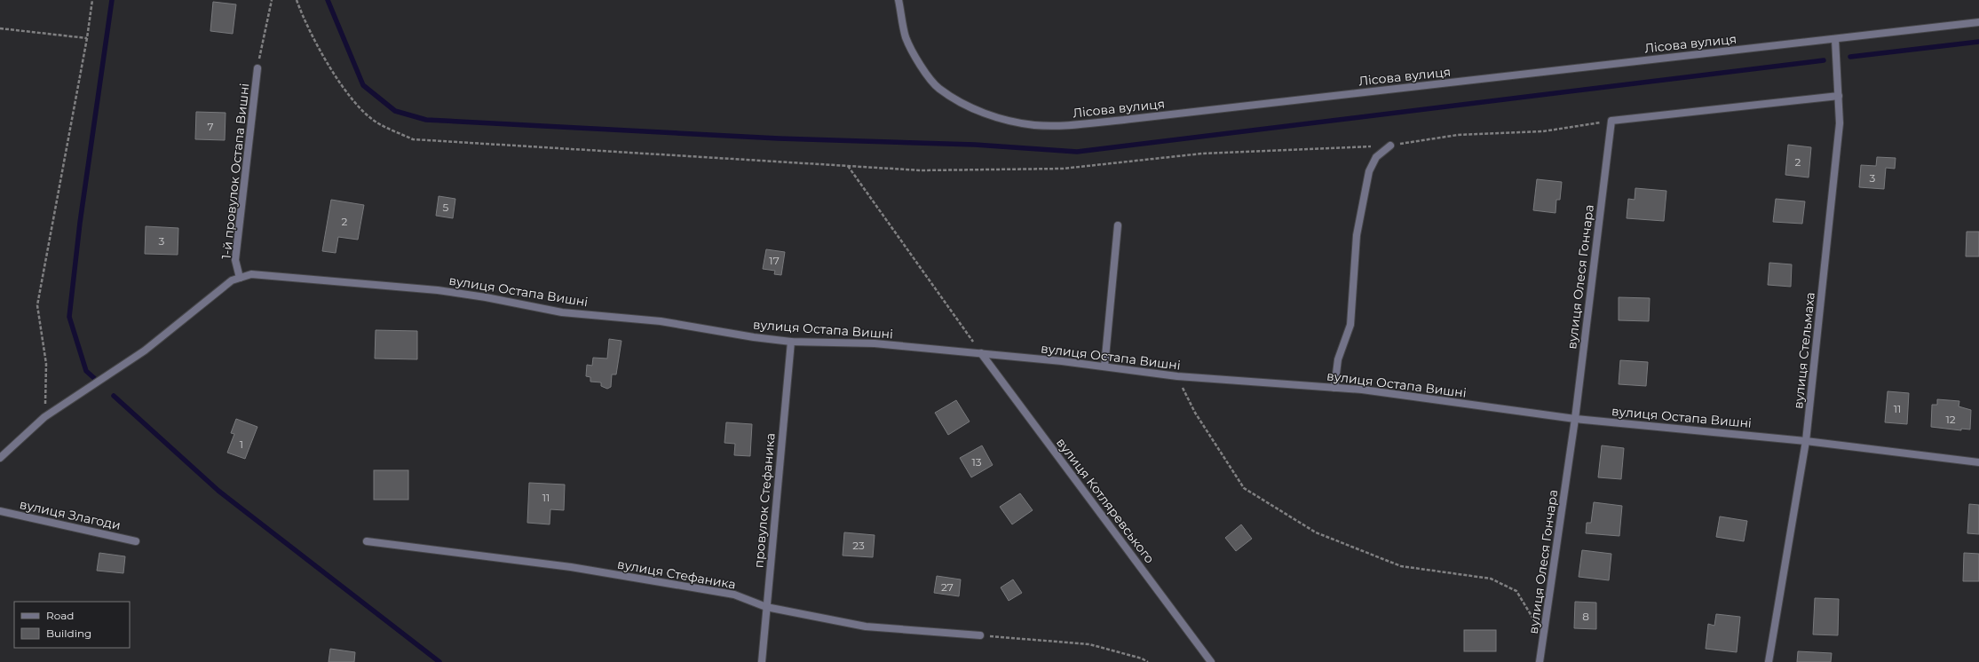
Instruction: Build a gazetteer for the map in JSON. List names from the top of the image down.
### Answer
{
  "streets": {
    "street": [
      "Лісова вулиця",
      "1-й провулок Остапа Вишні",
      "вулиця Олеся Гончара",
      "вулиця Остапа Вишні",
      "вулиця Стельмаха",
      "провулок Стефаника",
      "вулиця Котляревського",
      "вулиця Злагоди",
      "вулиця Стефаника"
    ]
  },
  "crossings": [
    ["Лісова вулиця", "вулиця Стельмаха"],
    ["1-й провулок Остапа Вишні", "вулиця Остапа Вишні"],
    ["вулиця Олеся Гончара", "вулиця Остапа Вишні"],
    ["вулиця Остапа Вишні", "вулиця Стельмаха"],
    ["вулиця Остапа Вишні", "провулок Стефаника"],
    ["вулиця Остапа Вишні", "вулиця Котляревського"],
    ["провулок Стефаника", "вулиця Стефаника"]
  ],
  "house_numbers": [
    "7",
    "2",
    "3",
    "5",
    "2",
    "3",
    "17",
    "11",
    "12",
    "1",
    "13",
    "11",
    "23",
    "27",
    "8"
  ],
  "legend": ["Road", "Building"]
}
